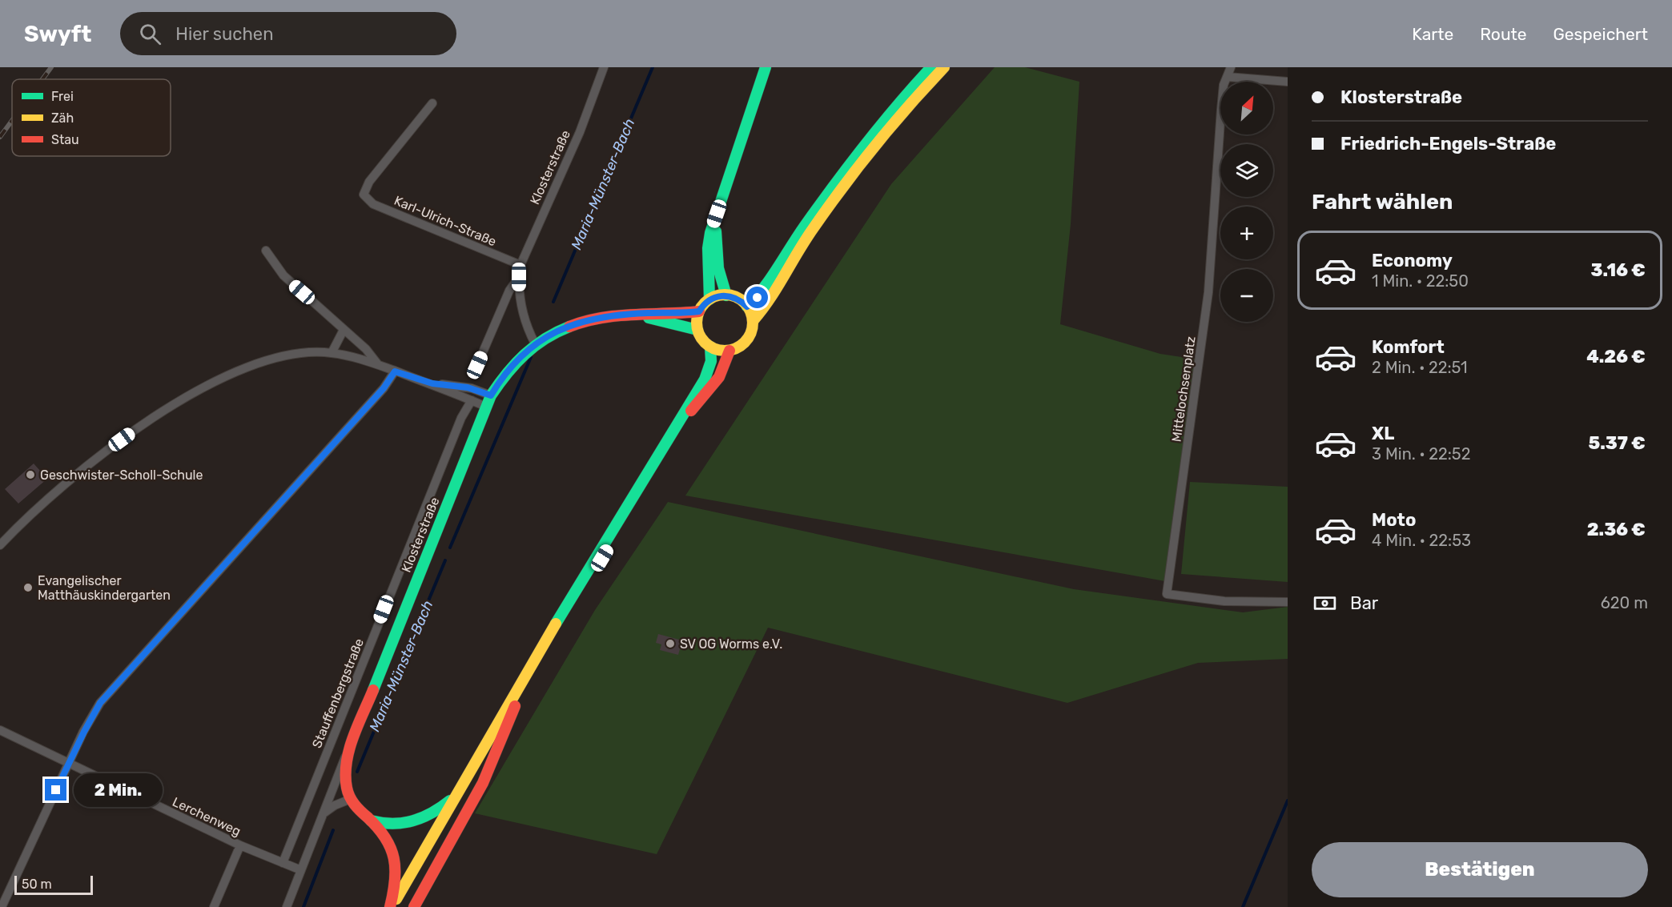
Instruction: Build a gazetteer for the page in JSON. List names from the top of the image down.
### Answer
{
  "streets": {
    "main road": ["Klosterstraße"],
    "street": [
      "Karl-Ulrich-Straße",
      "Mittelochsenplatz",
      "Stauffenbergstraße",
      "Lerchenweg"
    ]
  },
  "crossings": [
    ["Klosterstraße", "Karl-Ulrich-Straße"],
    ["Klosterstraße", "Lerchenweg"],
    ["Stauffenbergstraße", "Lerchenweg"]
  ],
  "water": ["Maria-Münster-Bach"],
  "places": ["Geschwister-Scholl-Schule", "Evangelischer Matthäuskindergarten", "SV OG Worms e.V."],
  "legend": ["Frei", "Zäh", "Stau"],
  "scale_bar": "50 m",
  "north": "top right",
  "page": {
    "header": "Swyft",
    "search": "Hier suchen",
    "nav": ["Karte", "Route", "Gespeichert"],
    "banner": ["Klosterstraße", "Friedrich-Engels-Straße"],
    "map_buttons": ["+", "−"],
    "heading": "Fahrt wählen",
    "list": [
      {
        "name": "Economy",
        "note": "1 Min. · 22:50",
        "value": "3.16 €"
      },
      {
        "name": "Komfort",
        "note": "2 Min. · 22:51",
        "value": "4.26 €"
      },
      {
        "name": "XL",
        "note": "3 Min. · 22:52",
        "value": "5.37 €"
      },
      {
        "name": "Moto",
        "note": "4 Min. · 22:53",
        "value": "2.36 €"
      }
    ],
    "pay": ["Bar", "620 m"],
    "bubble": "2 Min.",
    "buttons": "Bestätigen",
    "scale": "50 m"
  }
}
